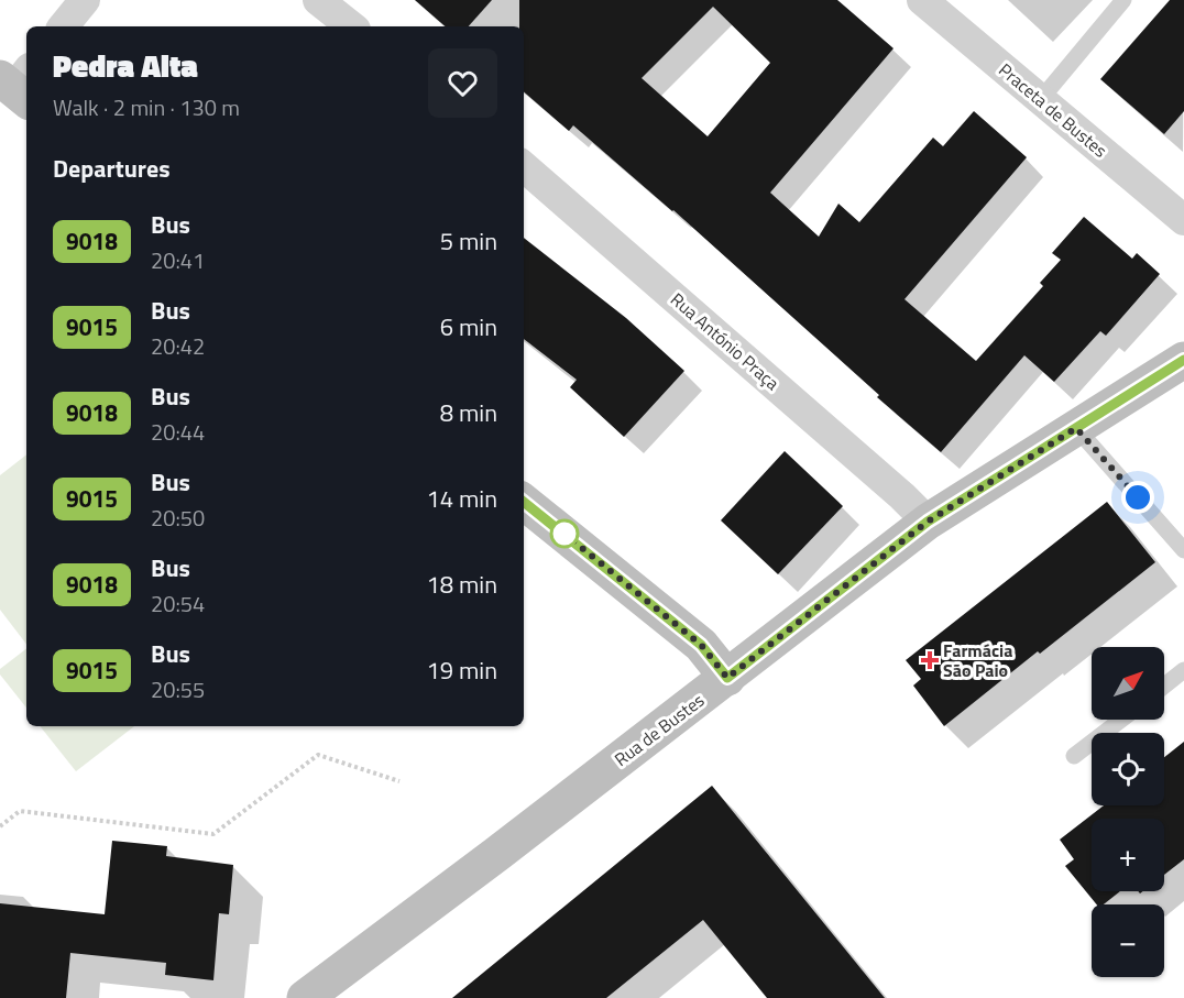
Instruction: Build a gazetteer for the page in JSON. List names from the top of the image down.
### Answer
{
  "streets": {
    "main road": ["Rua de Bustes"],
    "street": ["Praceta de Bustes", "Rua António Praça"]
  },
  "crossings": [
    ["Rua António Praça", "Rua de Bustes"]
  ],
  "places": {
    "health": ["Farmácia São Paio"]
  },
  "lines": ["bus line 9018"],
  "north": "top right",
  "page": {
    "heading": [
      ["Pedra Alta", "Walk · 2 min · 130 m"],
      "Departures"
    ],
    "list": [
      {
        "mark": "9018",
        "name": "Bus",
        "note": "20:41",
        "value": "5 min"
      },
      {
        "mark": "9015",
        "name": "Bus",
        "note": "20:42",
        "value": "6 min"
      },
      {
        "mark": "9018",
        "name": "Bus",
        "note": "20:44",
        "value": "8 min"
      },
      {
        "mark": "9015",
        "name": "Bus",
        "note": "20:50",
        "value": "14 min"
      },
      {
        "mark": "9018",
        "name": "Bus",
        "note": "20:54",
        "value": "18 min"
      },
      {
        "mark": "9015",
        "name": "Bus",
        "note": "20:55",
        "value": "19 min"
      }
    ],
    "map_buttons": ["+", "−"]
  }
}
